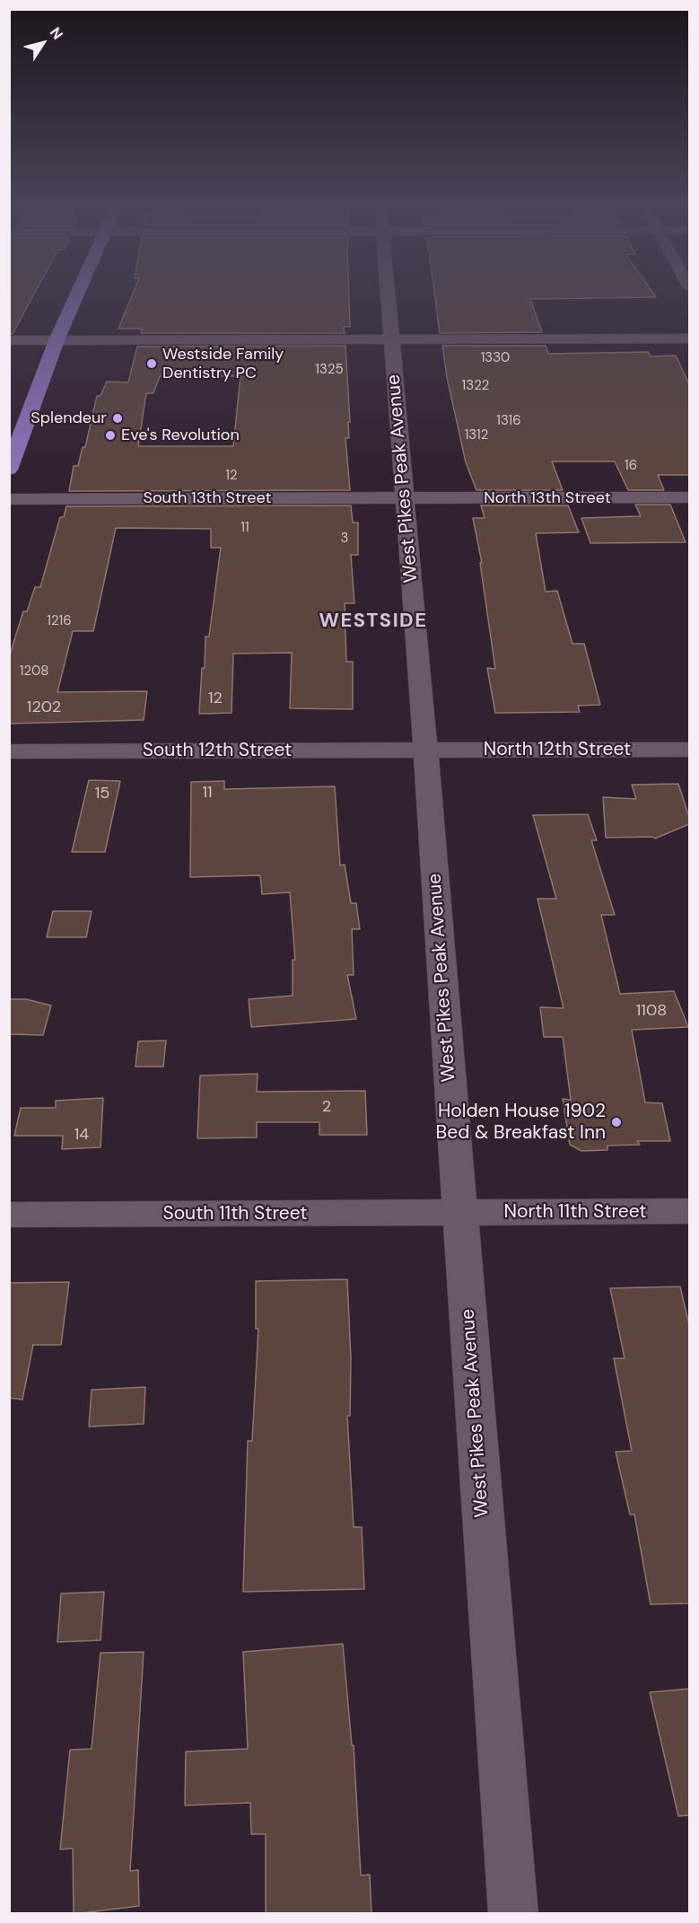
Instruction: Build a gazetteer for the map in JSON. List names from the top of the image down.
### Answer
{
  "streets": {
    "street": [
      "West Pikes Peak Avenue",
      "South 13th Street",
      "North 13th Street",
      "North 12th Street",
      "South 12th Street",
      "North 11th Street",
      "South 11th Street"
    ]
  },
  "crossings": [
    ["West Pikes Peak Avenue", "South 13th Street"],
    ["West Pikes Peak Avenue", "North 13th Street"],
    ["West Pikes Peak Avenue", "North 12th Street"],
    ["West Pikes Peak Avenue", "South 12th Street"],
    ["West Pikes Peak Avenue", "North 11th Street"],
    ["West Pikes Peak Avenue", "South 11th Street"],
    ["South 13th Street", "North 13th Street"],
    ["North 12th Street", "South 12th Street"],
    ["North 11th Street", "South 11th Street"]
  ],
  "districts": ["WESTSIDE"],
  "places": [
    "Westside Family Dentistry PC",
    "Splendeur",
    "Eve's Revolution",
    "Holden House 1902 Bed & Breakfast Inn"
  ],
  "house_numbers": [
    "1330",
    "1325",
    "1322",
    "1316",
    "1312",
    "16",
    "12",
    "11",
    "3",
    "1216",
    "1208",
    "12",
    "1202",
    "11",
    "15",
    "1108",
    "2",
    "14"
  ],
  "north": "top right"
}
